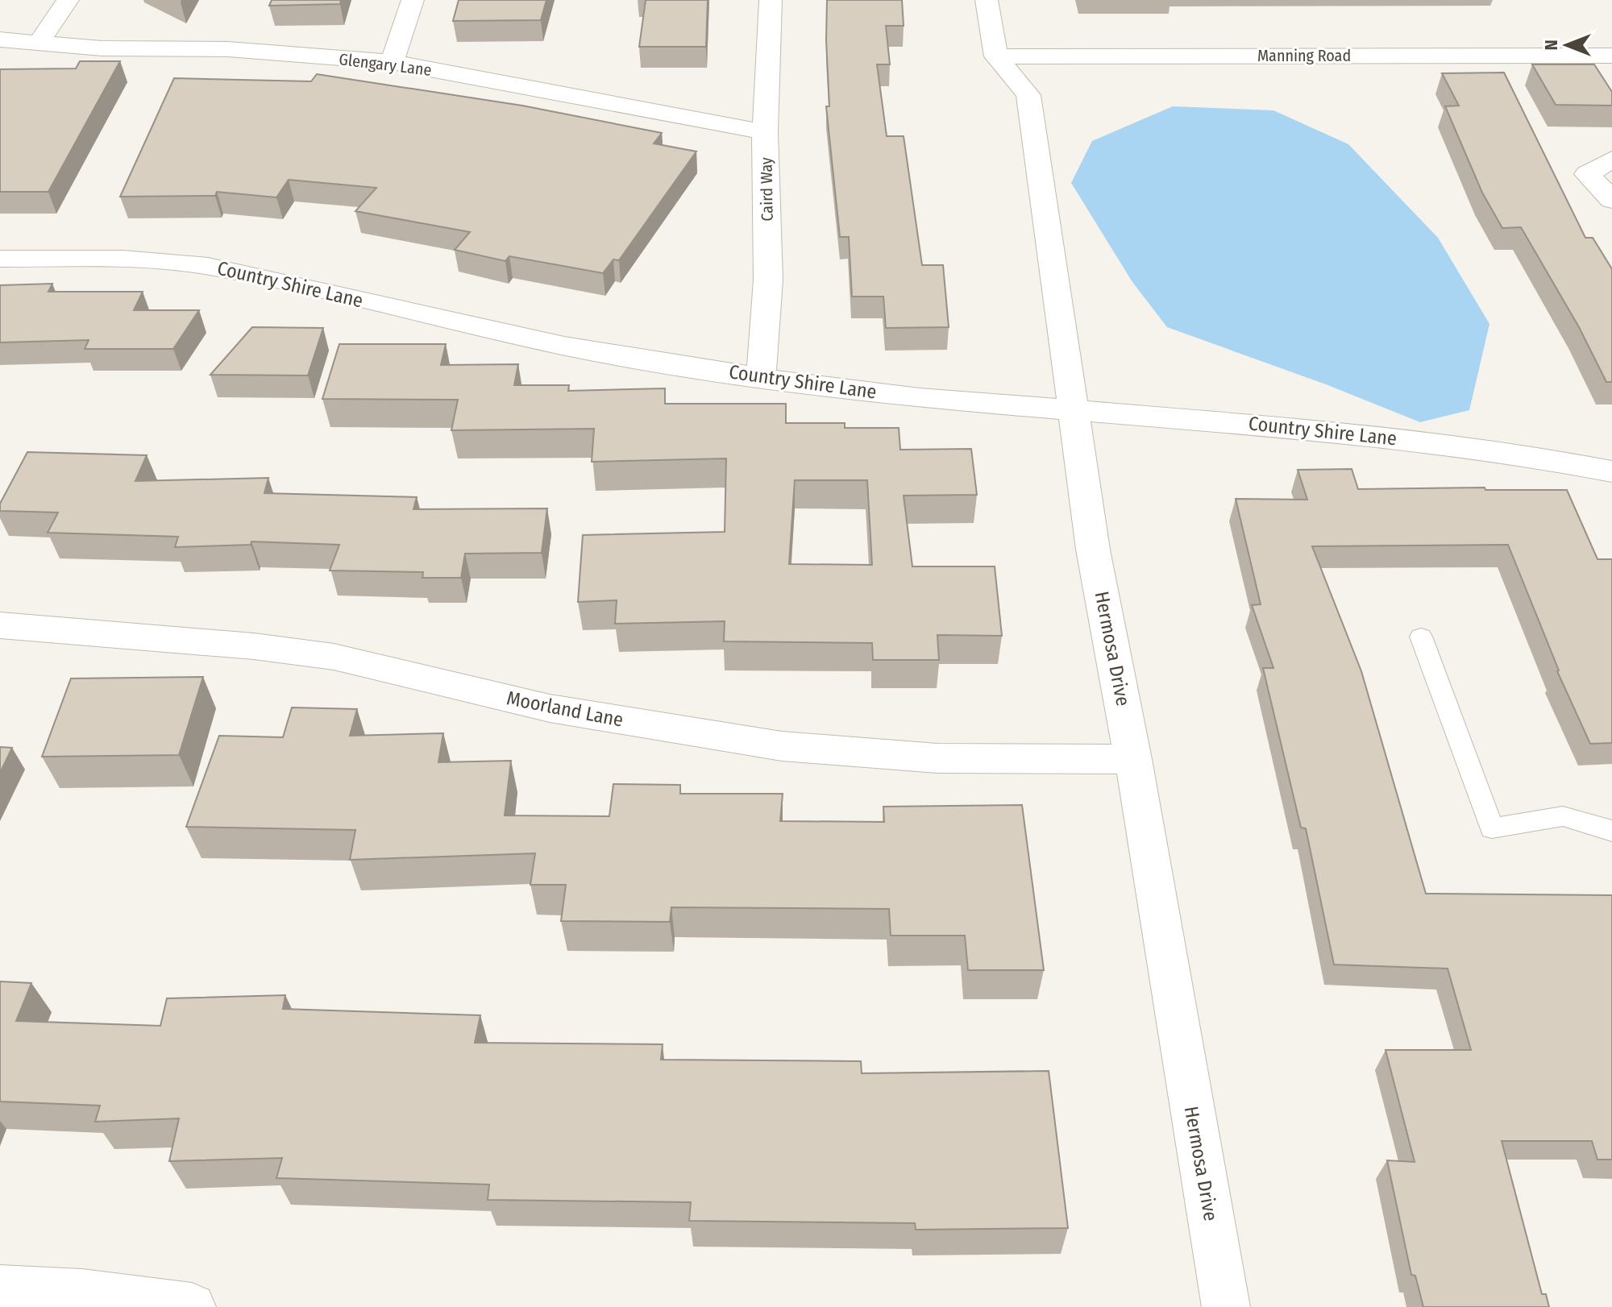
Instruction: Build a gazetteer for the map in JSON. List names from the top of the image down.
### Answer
{
  "streets": {
    "street": [
      "Manning Road",
      "Glengary Lane",
      "Caird Way",
      "Country Shire Lane",
      "Hermosa Drive",
      "Moorland Lane"
    ]
  },
  "crossings": [
    ["Manning Road", "Hermosa Drive"],
    ["Glengary Lane", "Caird Way"],
    ["Caird Way", "Country Shire Lane"],
    ["Country Shire Lane", "Hermosa Drive"],
    ["Hermosa Drive", "Moorland Lane"]
  ],
  "north": "left"
}
